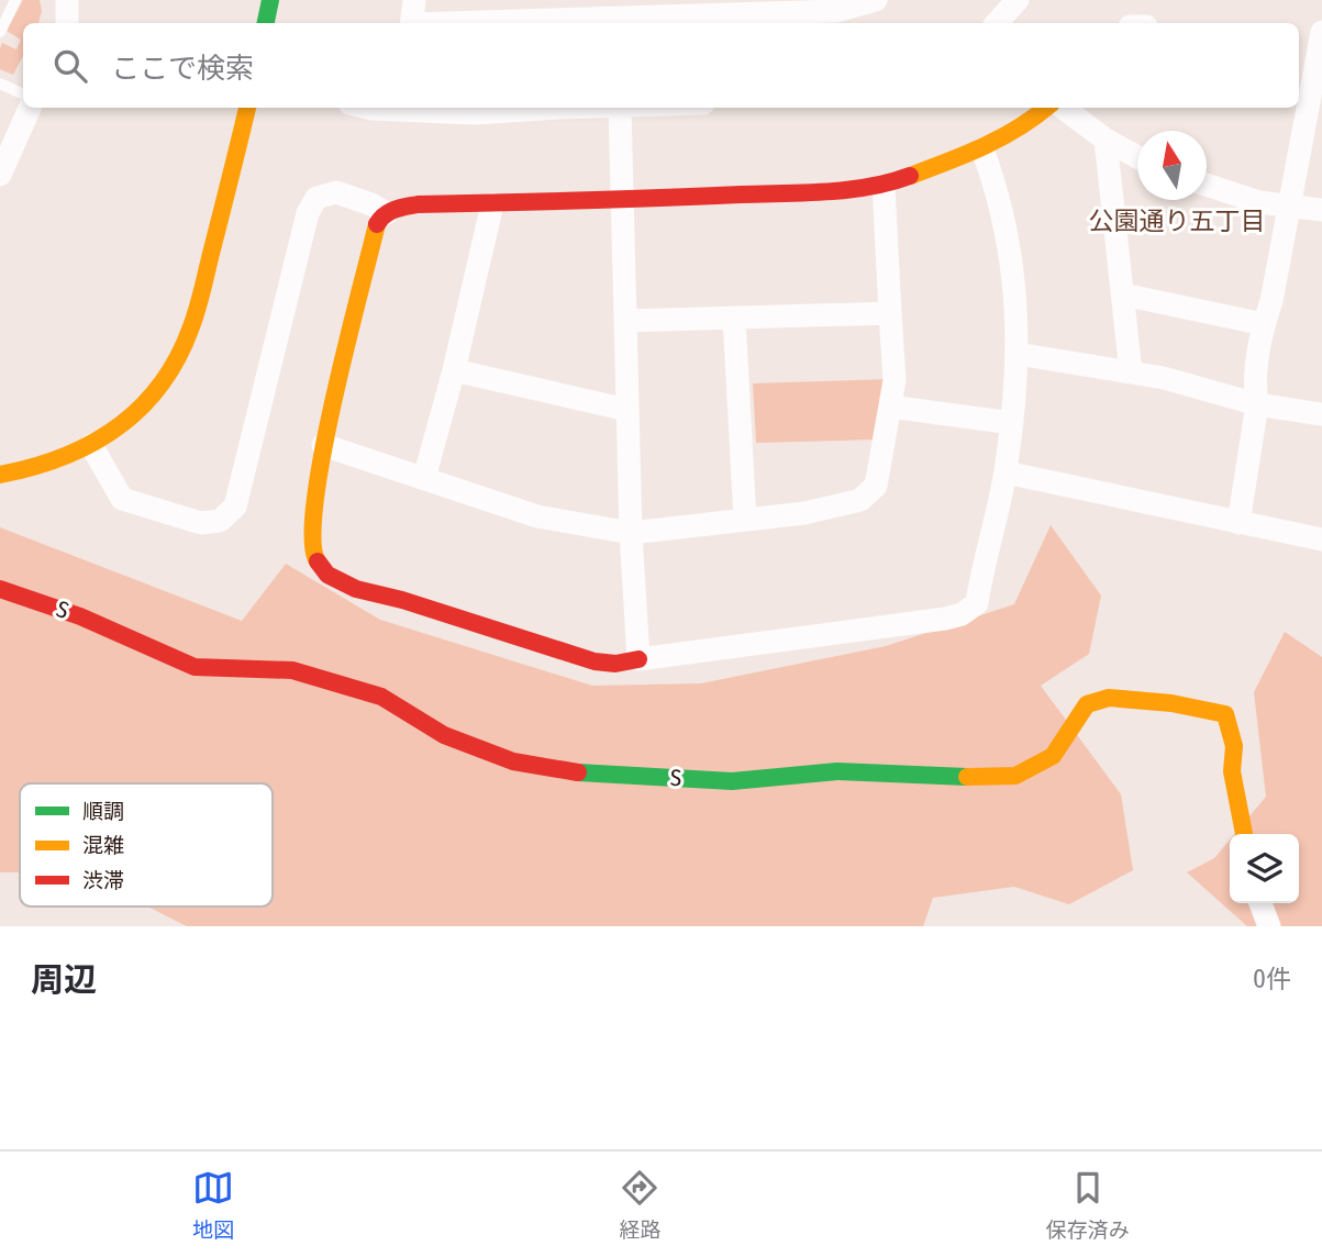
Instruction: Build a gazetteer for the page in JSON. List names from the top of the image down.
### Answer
{
  "streets": {
    "street": ["S"]
  },
  "districts": ["公園通り五丁目"],
  "legend": ["順調", "混雑", "渋滞"],
  "north": "top",
  "page": {
    "search": "ここで検索",
    "heading": ["周辺", "0件"],
    "nav": ["地図", "経路", "保存済み"]
  }
}
